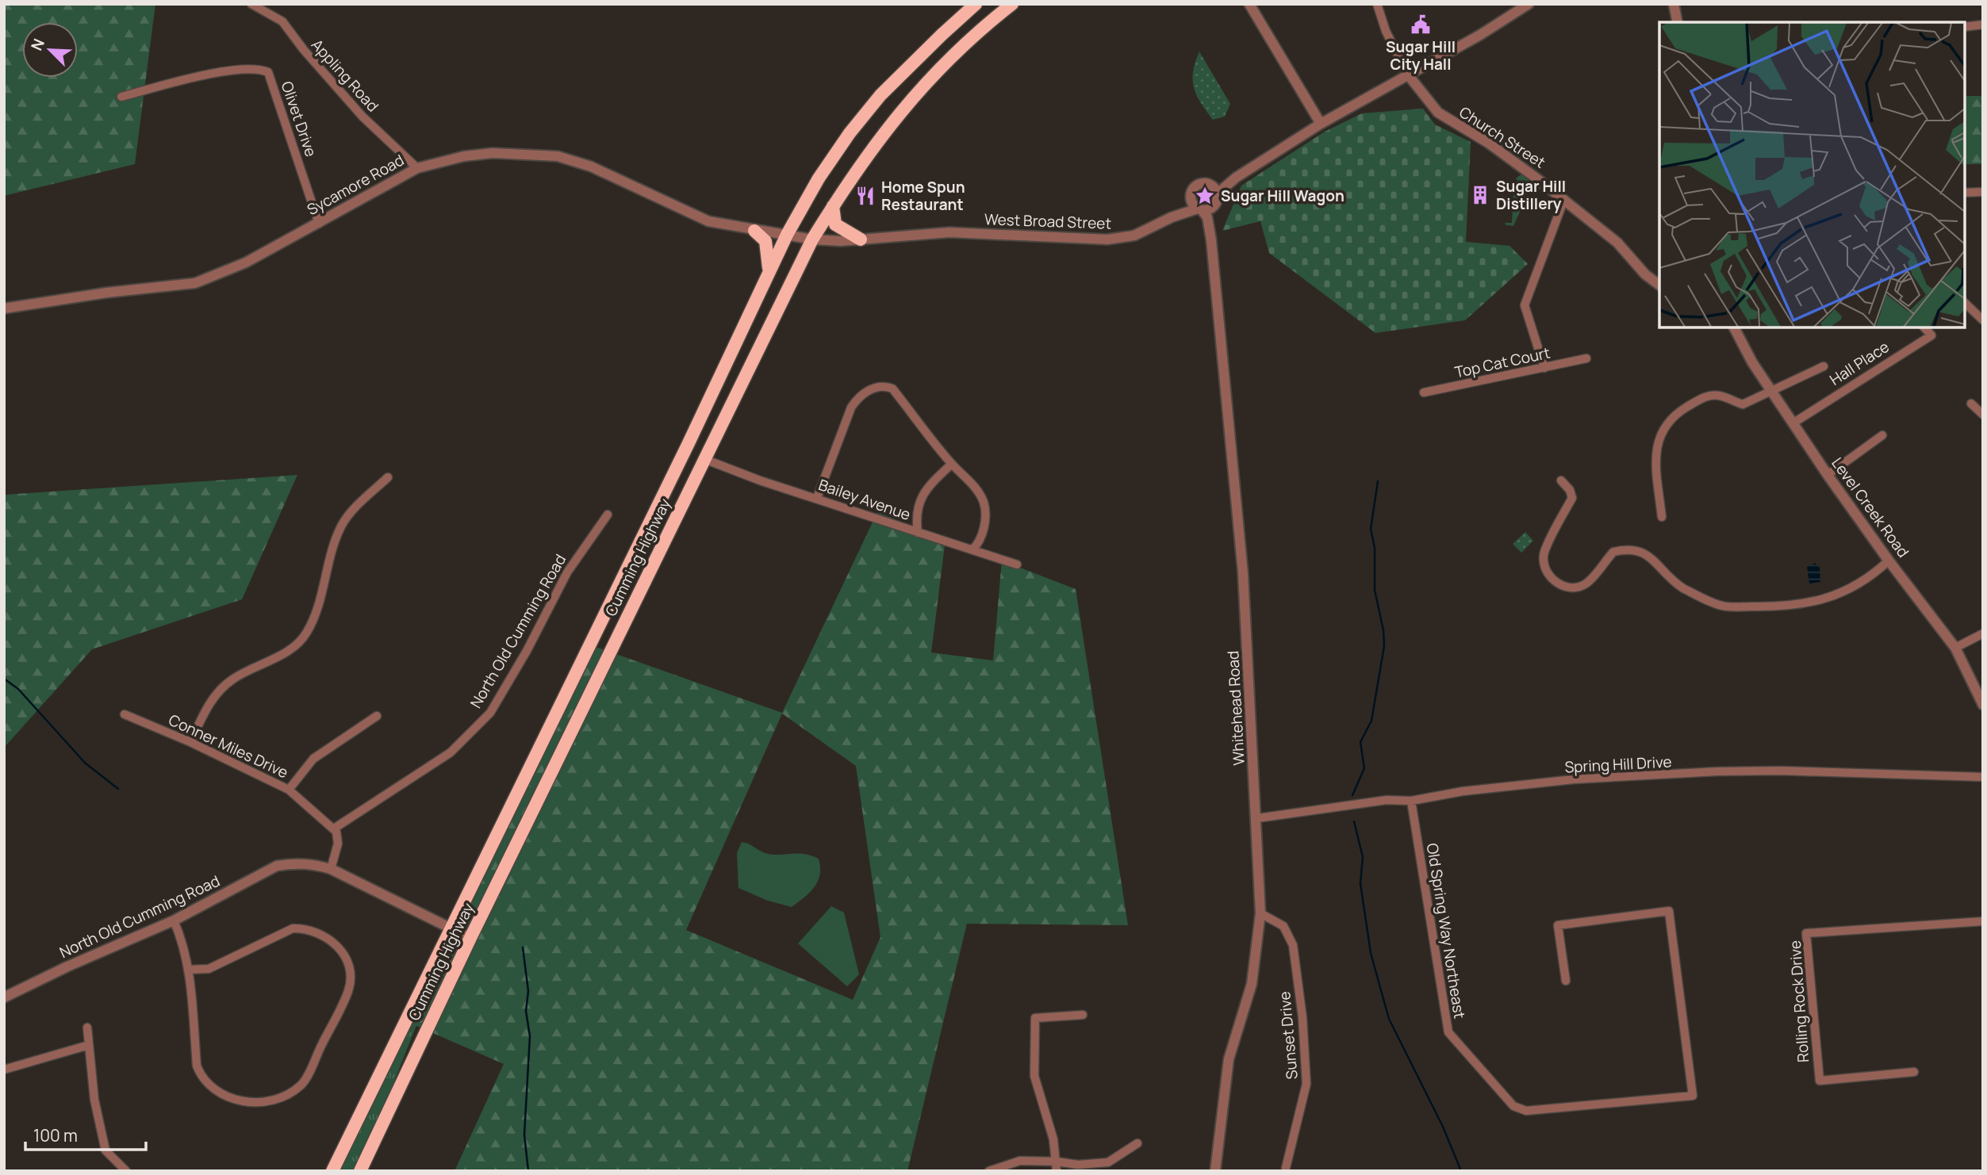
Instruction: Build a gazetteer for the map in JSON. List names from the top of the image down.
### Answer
{
  "streets": {
    "highway": ["Cumming Highway"],
    "street": [
      "Appling Road",
      "Olivet Drive",
      "Church Street",
      "Sycamore Road",
      "West Broad Street",
      "Top Cat Court",
      "Hall Place",
      "Bailey Avenue",
      "Level Creek Road",
      "North Old Cumming Road",
      "Whitehead Road",
      "Conner Miles Drive",
      "Spring Hill Drive",
      "Old Spring Way Northeast",
      "Rolling Rock Drive",
      "Sunset Drive"
    ]
  },
  "crossings": [
    ["Appling Road", "Sycamore Road"],
    ["Olivet Drive", "Sycamore Road"],
    ["Sycamore Road", "West Broad Street"],
    ["Sycamore Road", "Cumming Highway"],
    ["West Broad Street", "Cumming Highway"],
    ["West Broad Street", "Whitehead Road"],
    ["Hall Place", "Level Creek Road"],
    ["Bailey Avenue", "Cumming Highway"],
    ["Cumming Highway", "North Old Cumming Road"],
    ["North Old Cumming Road", "Conner Miles Drive"],
    ["Whitehead Road", "Spring Hill Drive"],
    ["Whitehead Road", "Sunset Drive"],
    ["Spring Hill Drive", "Old Spring Way Northeast"]
  ],
  "places": {
    "public building": ["Sugar Hill City Hall"],
    "building": ["Sugar Hill Distillery"],
    "restaurant": ["Home Spun Restaurant"],
    "place": ["Sugar Hill Wagon"]
  },
  "scale_bar": "100 m",
  "north": "top left"
}
